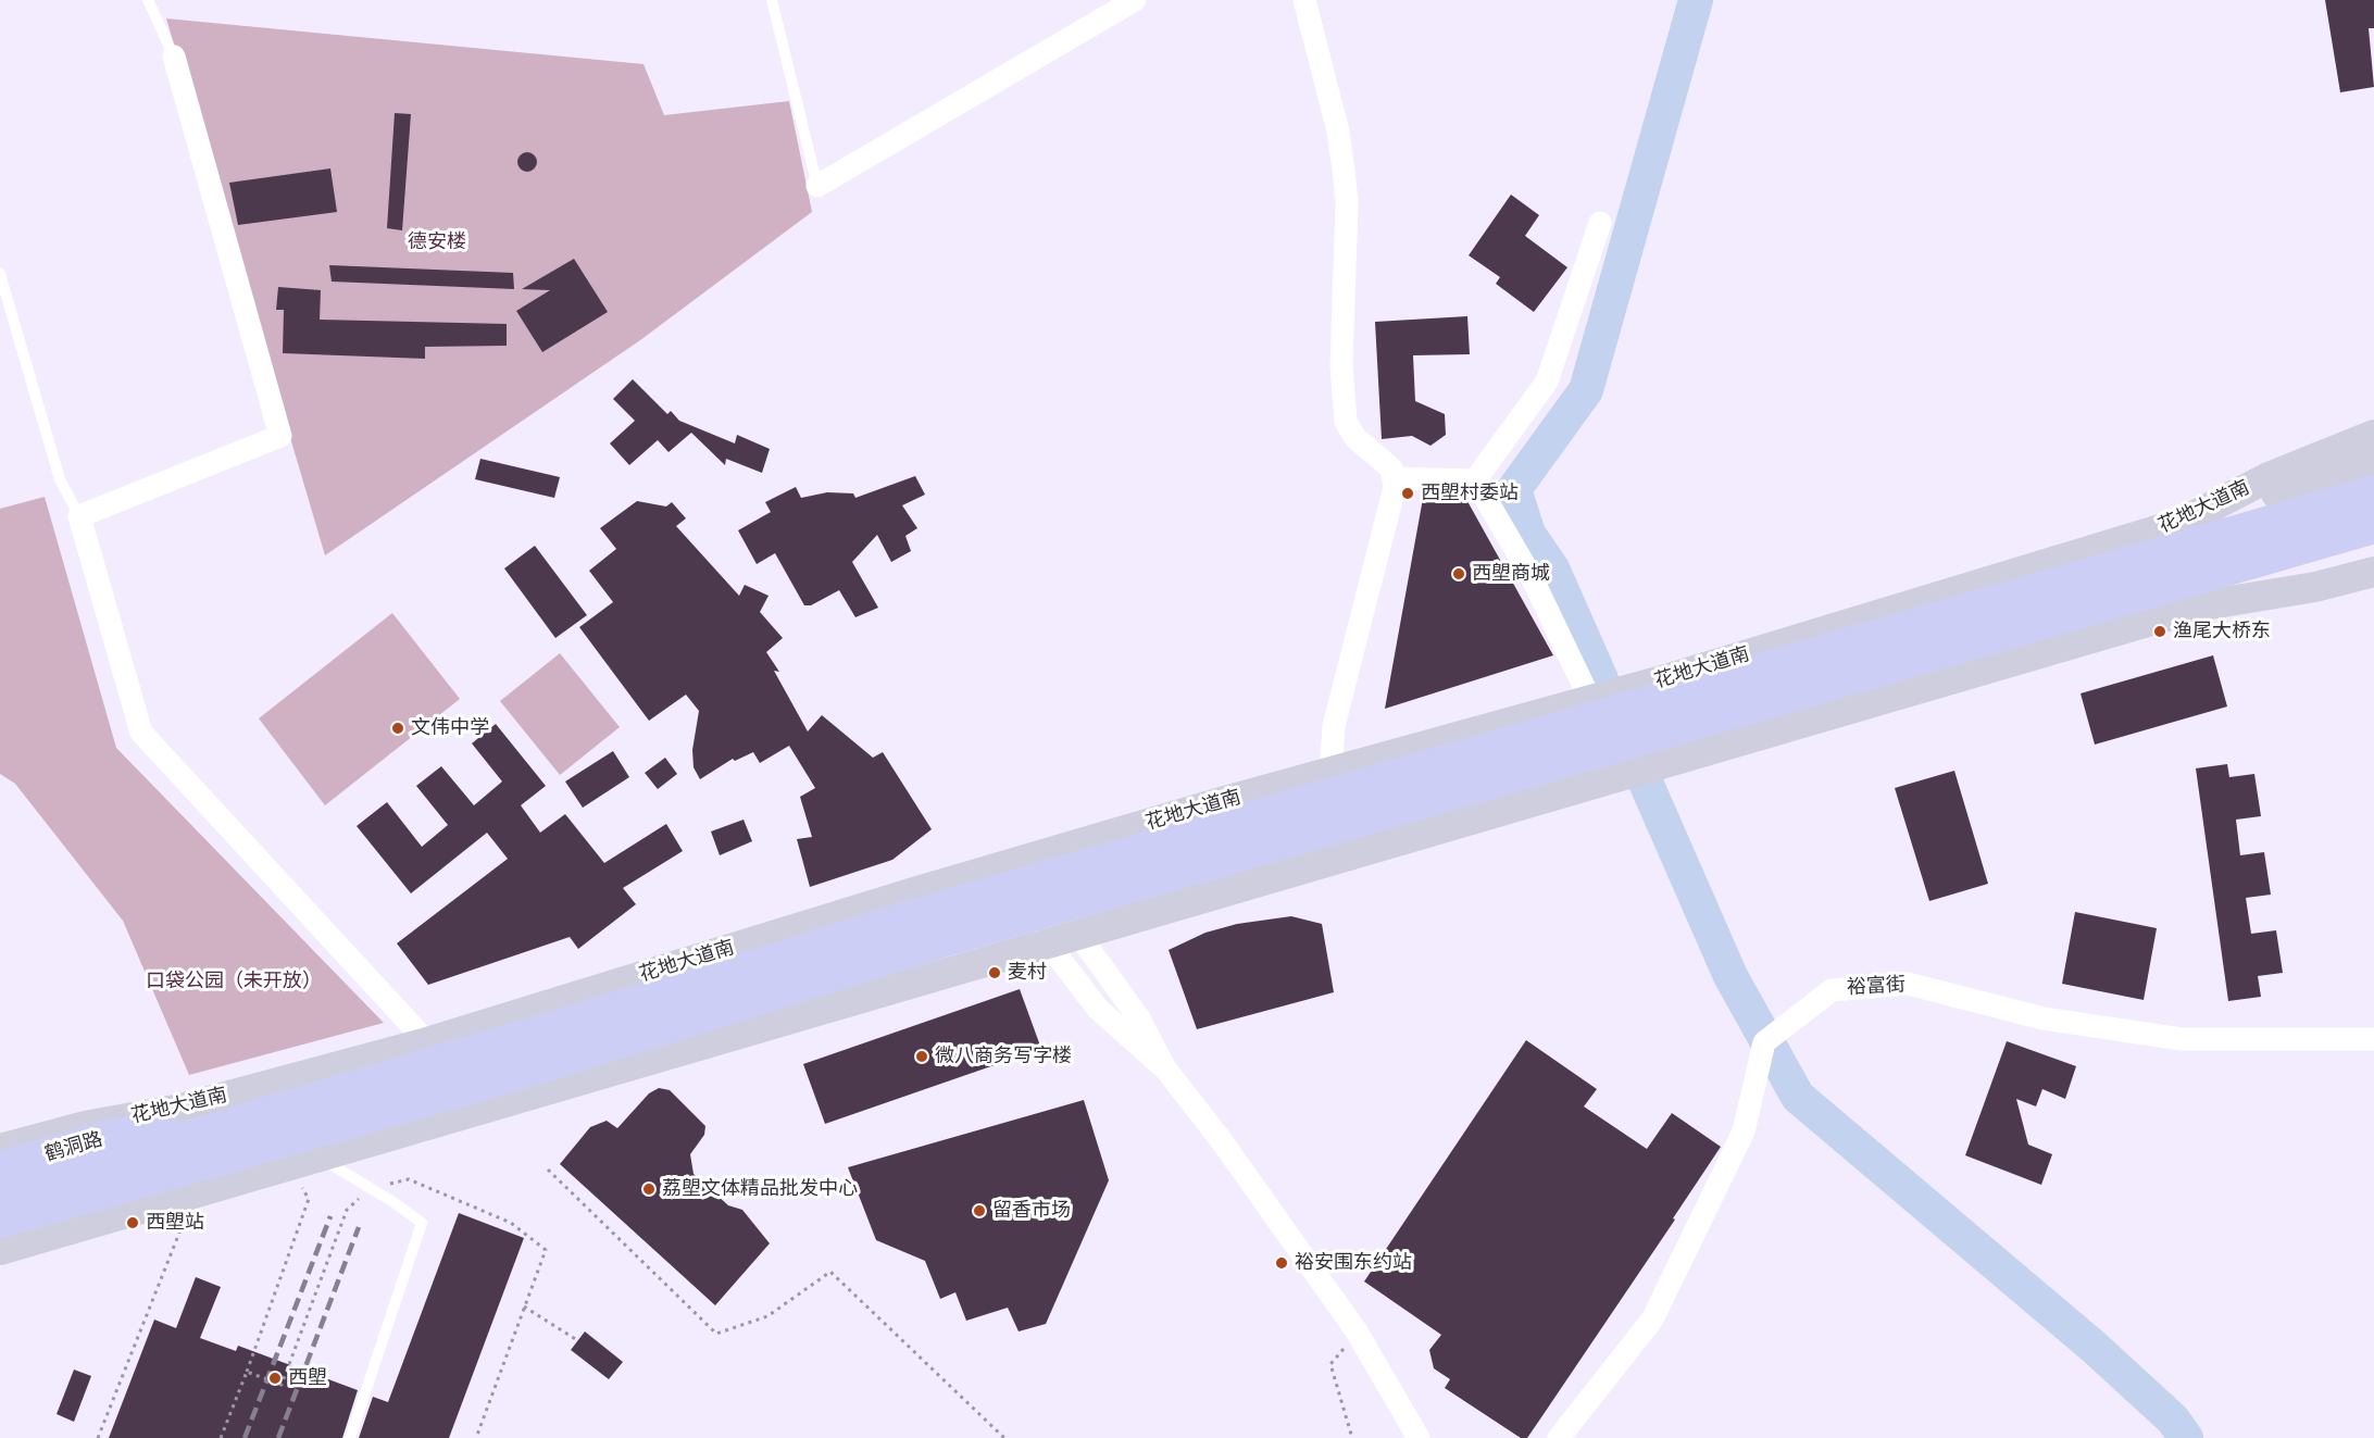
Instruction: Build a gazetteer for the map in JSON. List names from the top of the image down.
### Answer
{
  "streets": {
    "main road": ["花地大道南", "鹤洞路"],
    "street": ["裕富街"]
  },
  "crossings": [
    ["花地大道南", "鹤洞路"]
  ],
  "parks": ["德安楼", "口袋公园（未开放）"],
  "places": [
    "西塱村委站",
    "西塱商城",
    "渔尾大桥东",
    "文伟中学",
    "麦村",
    "微八商务写字楼",
    "荔塱文体精品批发中心",
    "留香市场",
    "西塱站",
    "裕安围东约站",
    "西塱"
  ]
}
